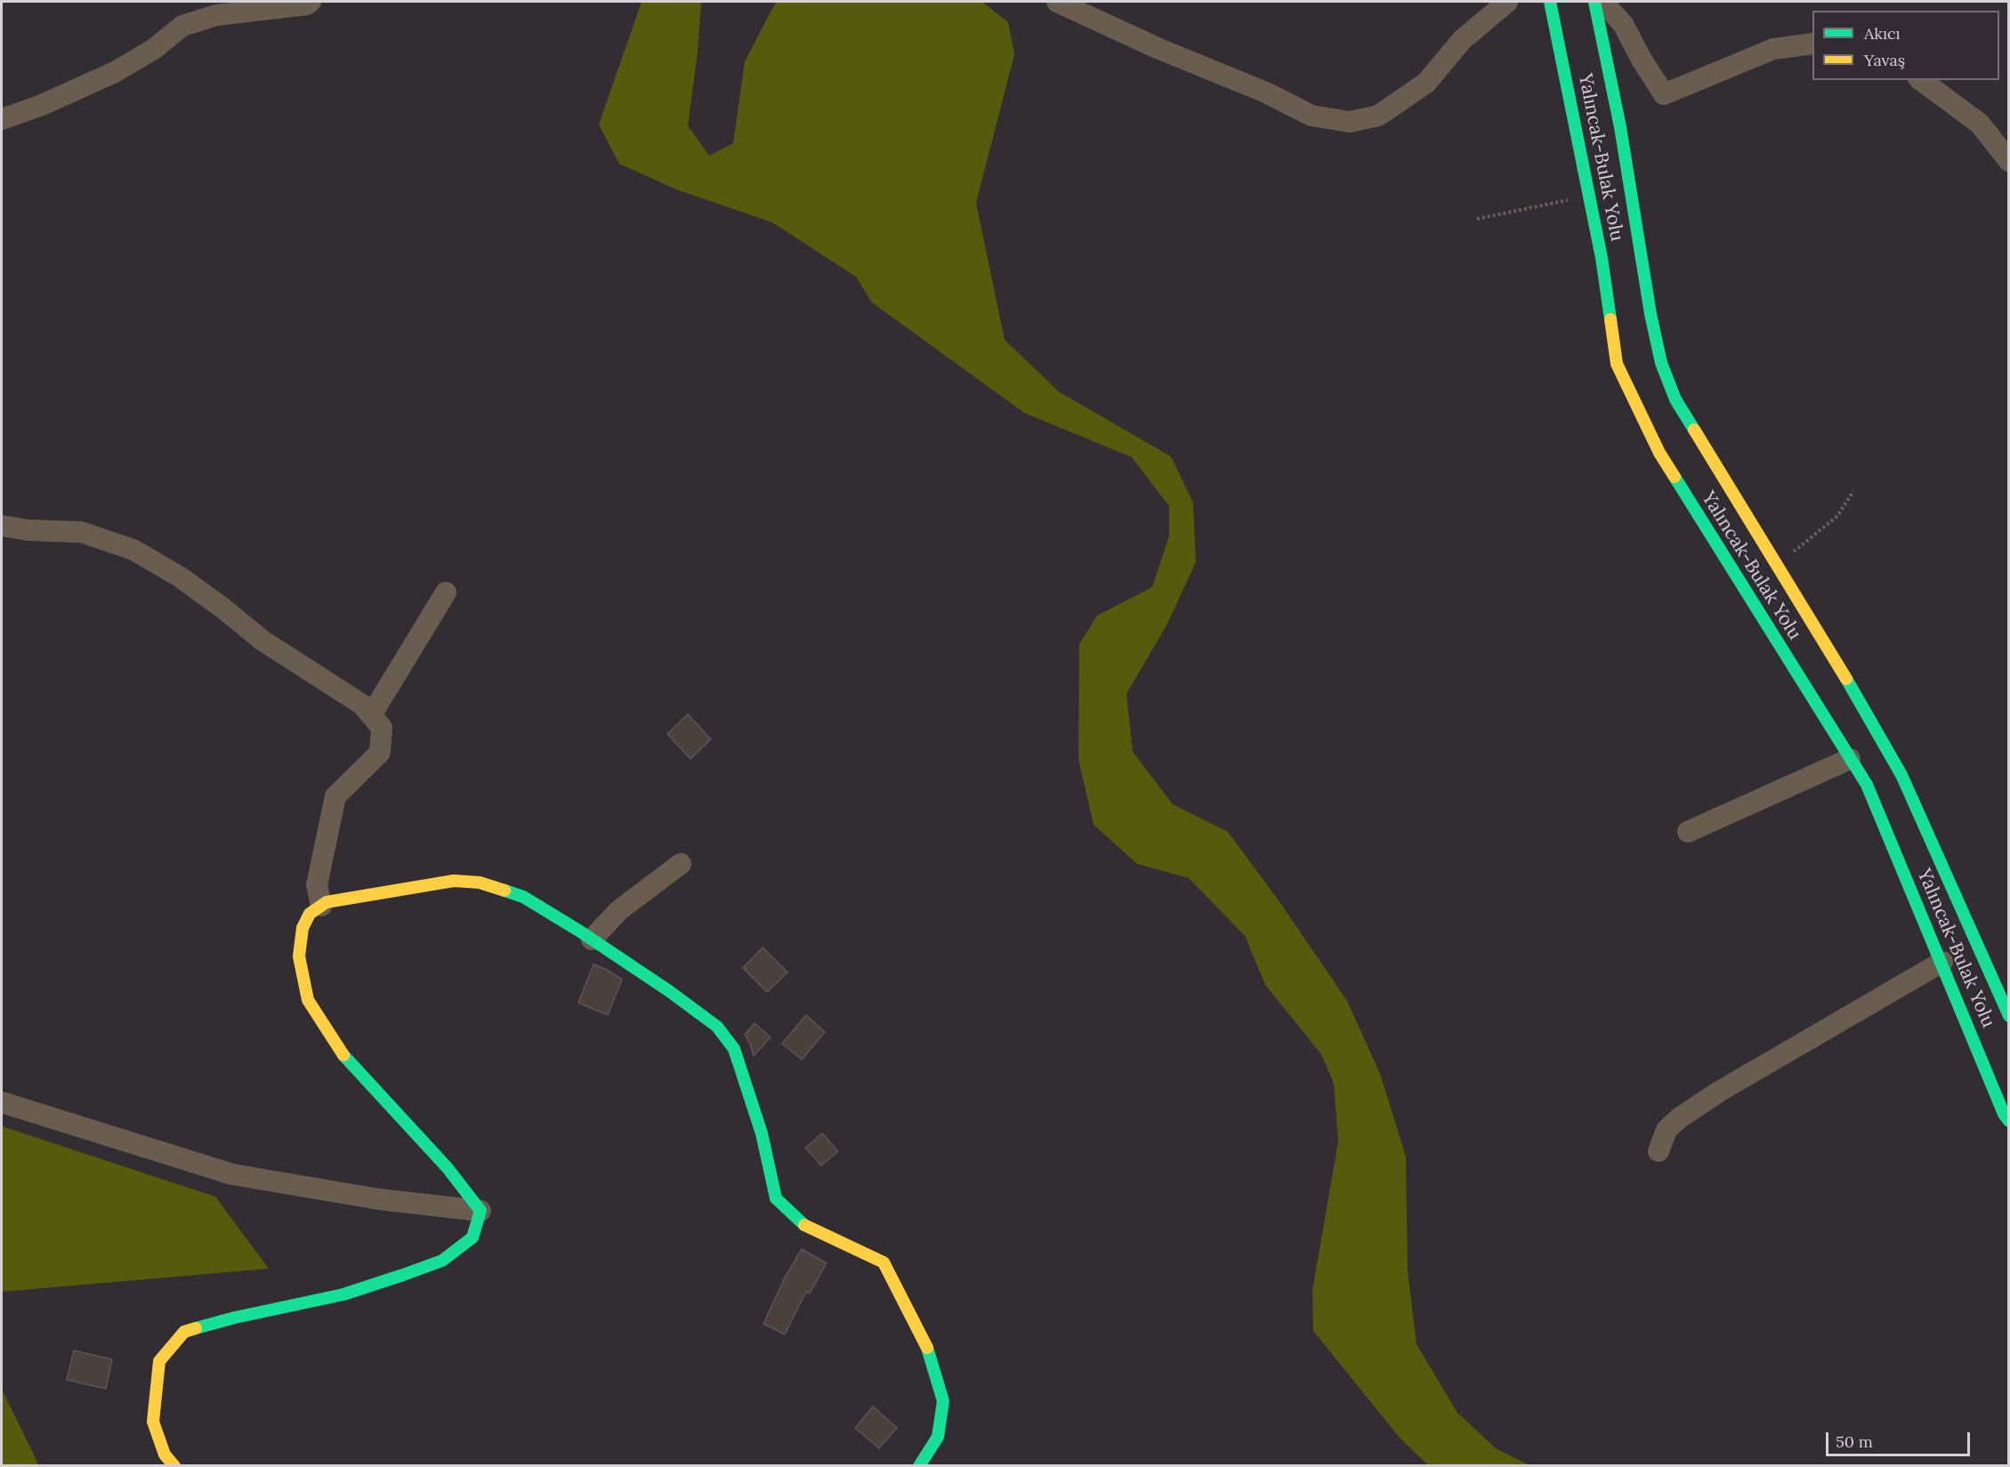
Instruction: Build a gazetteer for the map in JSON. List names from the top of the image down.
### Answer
{
  "streets": {
    "main road": ["Yalıncak-Bulak Yolu"]
  },
  "legend": ["Akıcı", "Yavaş"],
  "scale_bar": "50 m"
}
